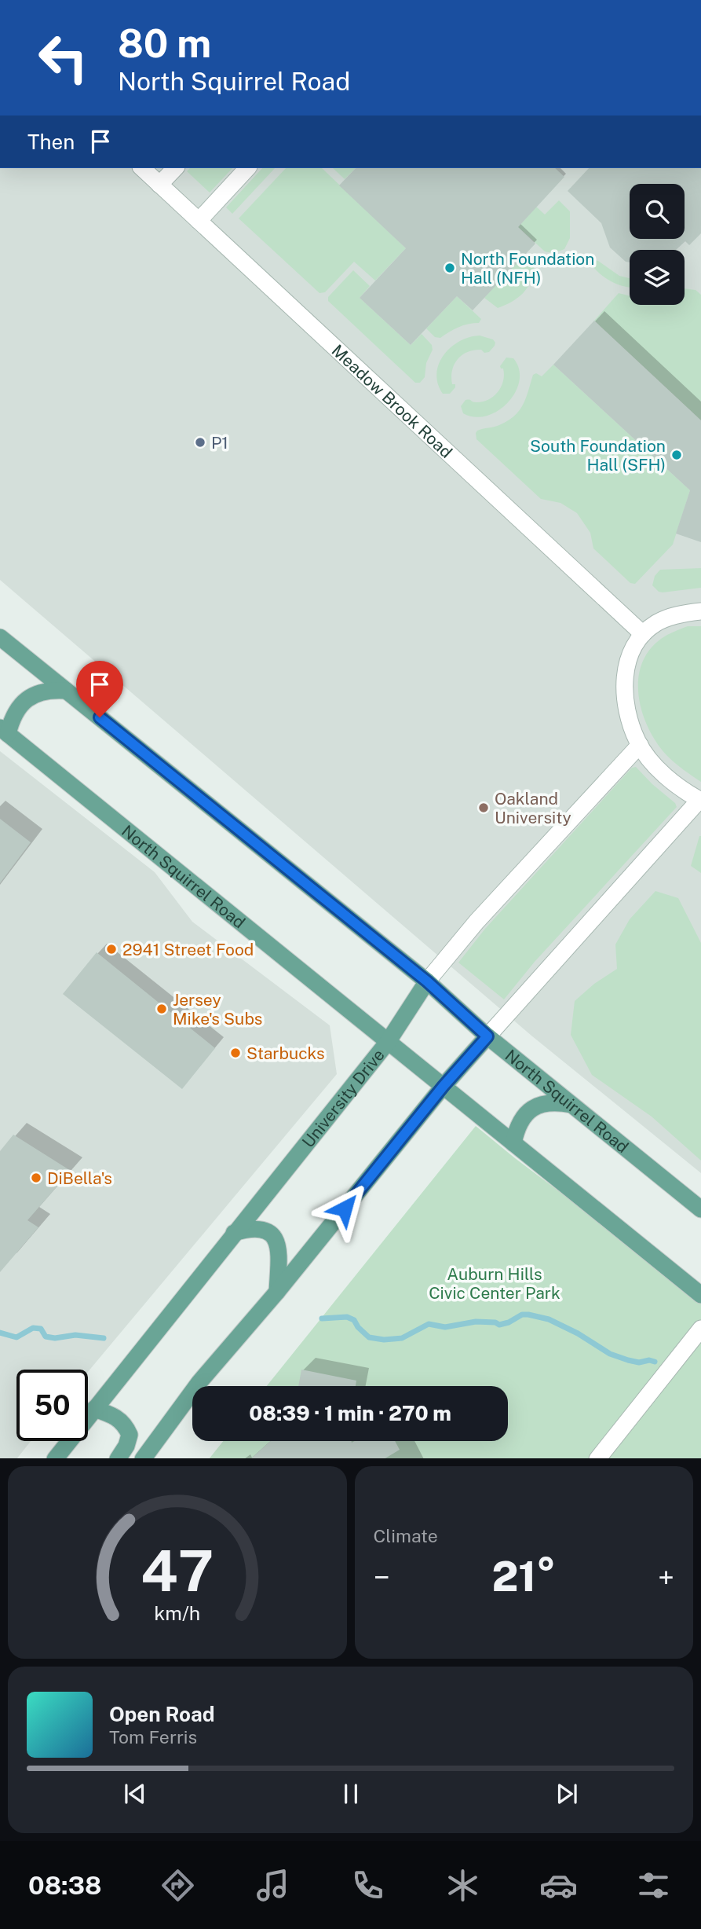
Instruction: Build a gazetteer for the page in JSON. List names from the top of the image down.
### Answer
{
  "streets": {
    "main road": ["North Squirrel Road", "University Drive"],
    "street": ["Meadow Brook Road"]
  },
  "crossings": [
    ["North Squirrel Road", "University Drive"]
  ],
  "parks": ["Auburn Hills Civic Center Park"],
  "places": [
    "North Foundation Hall (NFH)",
    "P1",
    "South Foundation Hall (SFH)",
    "Oakland University",
    "2941 Street Food",
    "Jersey Mike's Subs",
    "Starbucks",
    "DiBella's"
  ],
  "page": {
    "turn": ["80 m", "North Squirrel Road"],
    "then": "Then",
    "limit": "50",
    "trip": "08:39 · 1 min · 270 m",
    "tile": "Climate",
    "heat": ["−", "21°", "+"],
    "song": ["Open Road", "Tom Ferris"],
    "tabs": "08:38",
    "gauge": ["47", "km/h"]
  }
}
